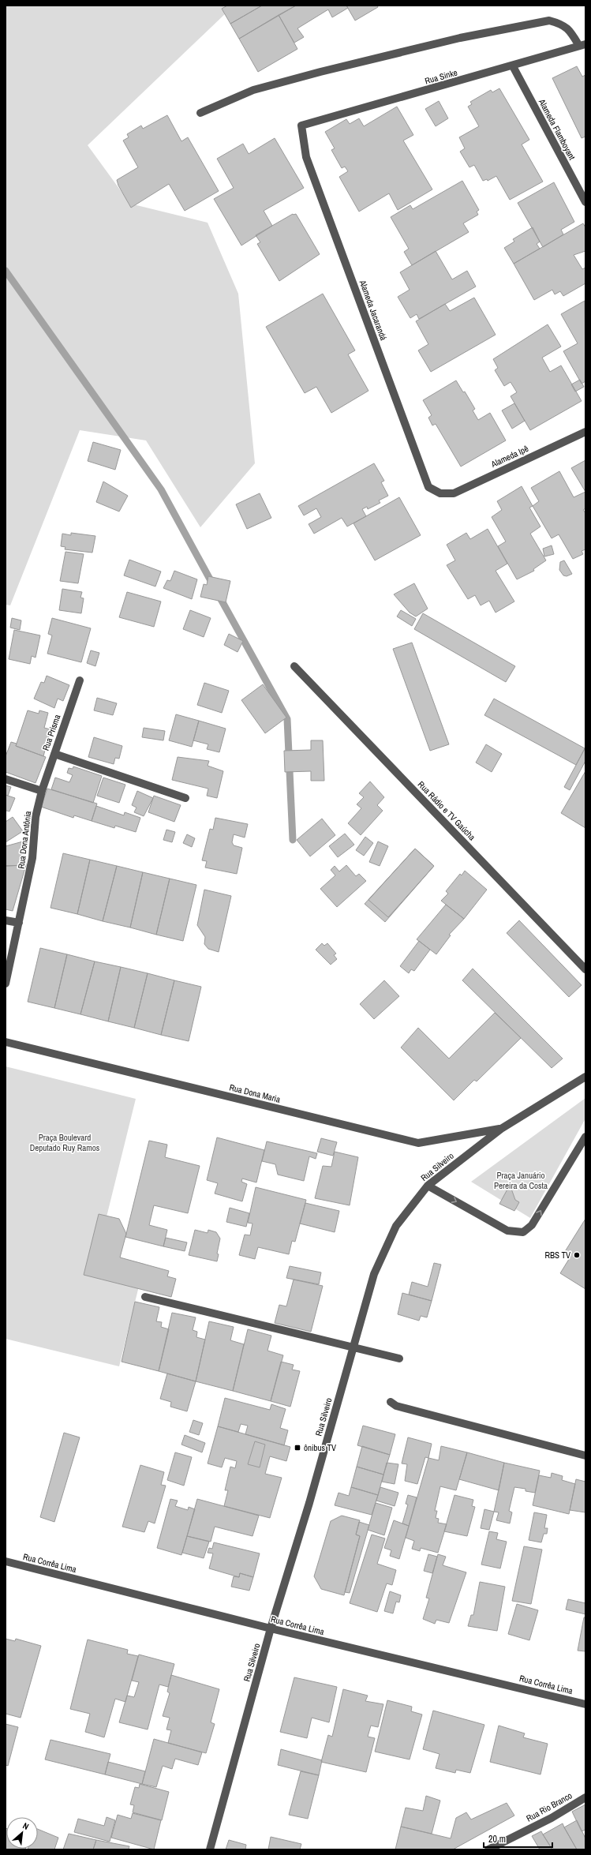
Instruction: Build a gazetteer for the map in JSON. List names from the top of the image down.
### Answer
{
  "streets": {
    "street": [
      "Rua Sinke",
      "Alameda Flamboyant",
      "Alameda Jacarandá",
      "Alameda Ipê",
      "Rua Prisma",
      "Rua Rádio e TV Gaúcha",
      "Rua Dona Antônia",
      "Rua Dona Maria",
      "Rua Silveiro",
      "Rua Corrêa Lima",
      "Rua Rio Branco"
    ]
  },
  "crossings": [
    ["Rua Sinke", "Alameda Flamboyant"],
    ["Rua Sinke", "Alameda Jacarandá"],
    ["Alameda Jacarandá", "Alameda Ipê"],
    ["Rua Prisma", "Rua Dona Antônia"],
    ["Rua Dona Maria", "Rua Silveiro"],
    ["Rua Silveiro", "Rua Corrêa Lima"]
  ],
  "parks": ["Praça Boulevard Deputado Ruy Ramos", "Praça Januário Pereira da Costa"],
  "places": {
    "other": ["RBS TV"],
    "transit": ["ônibus TV"]
  },
  "scale_bar": "20 m",
  "north": "top right"
}
